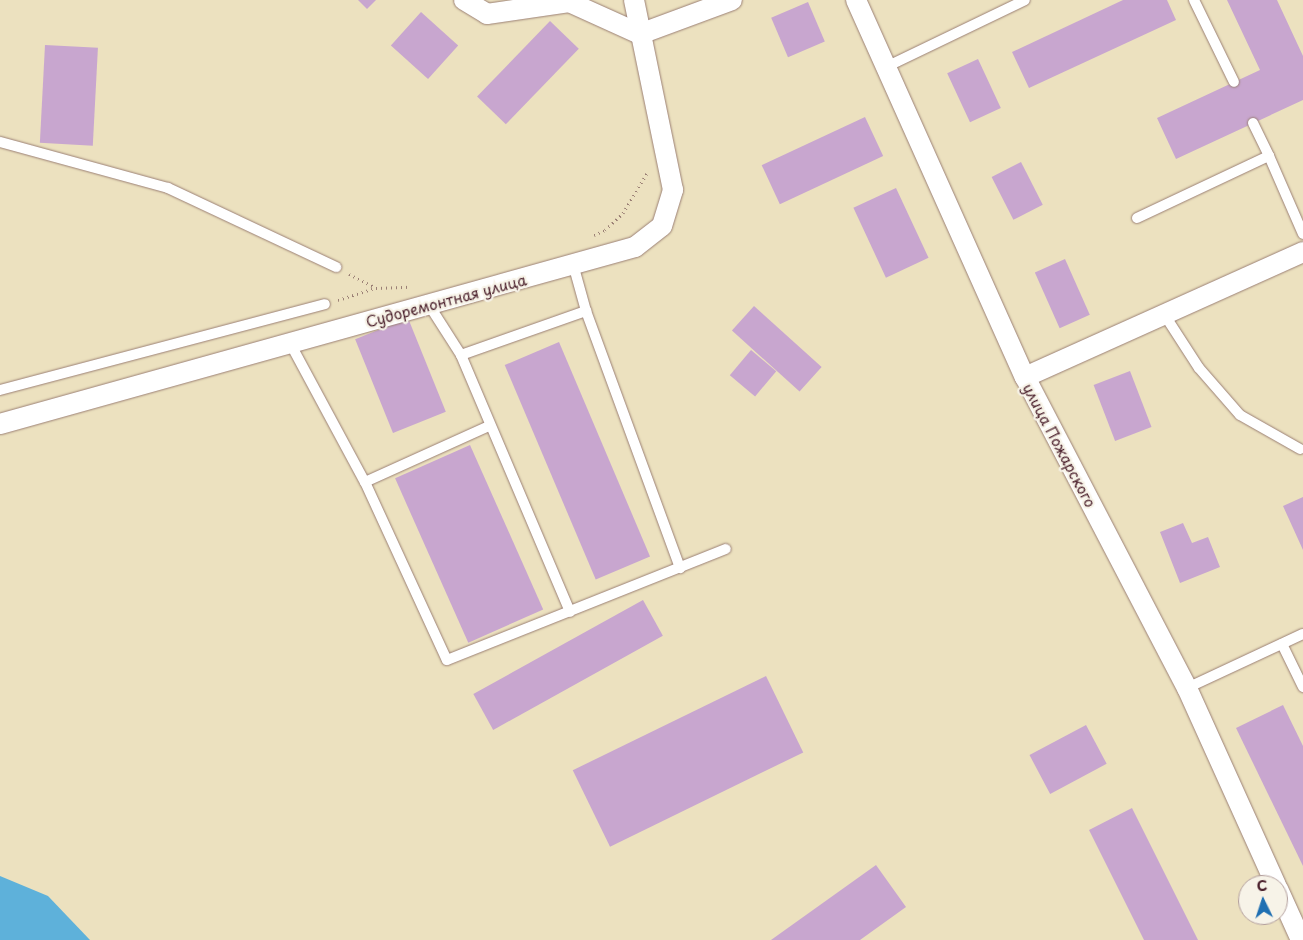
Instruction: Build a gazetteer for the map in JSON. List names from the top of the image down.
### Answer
{
  "streets": {
    "street": ["Судоремонтная улица", "улица Пожарского"]
  },
  "north": "top"
}
